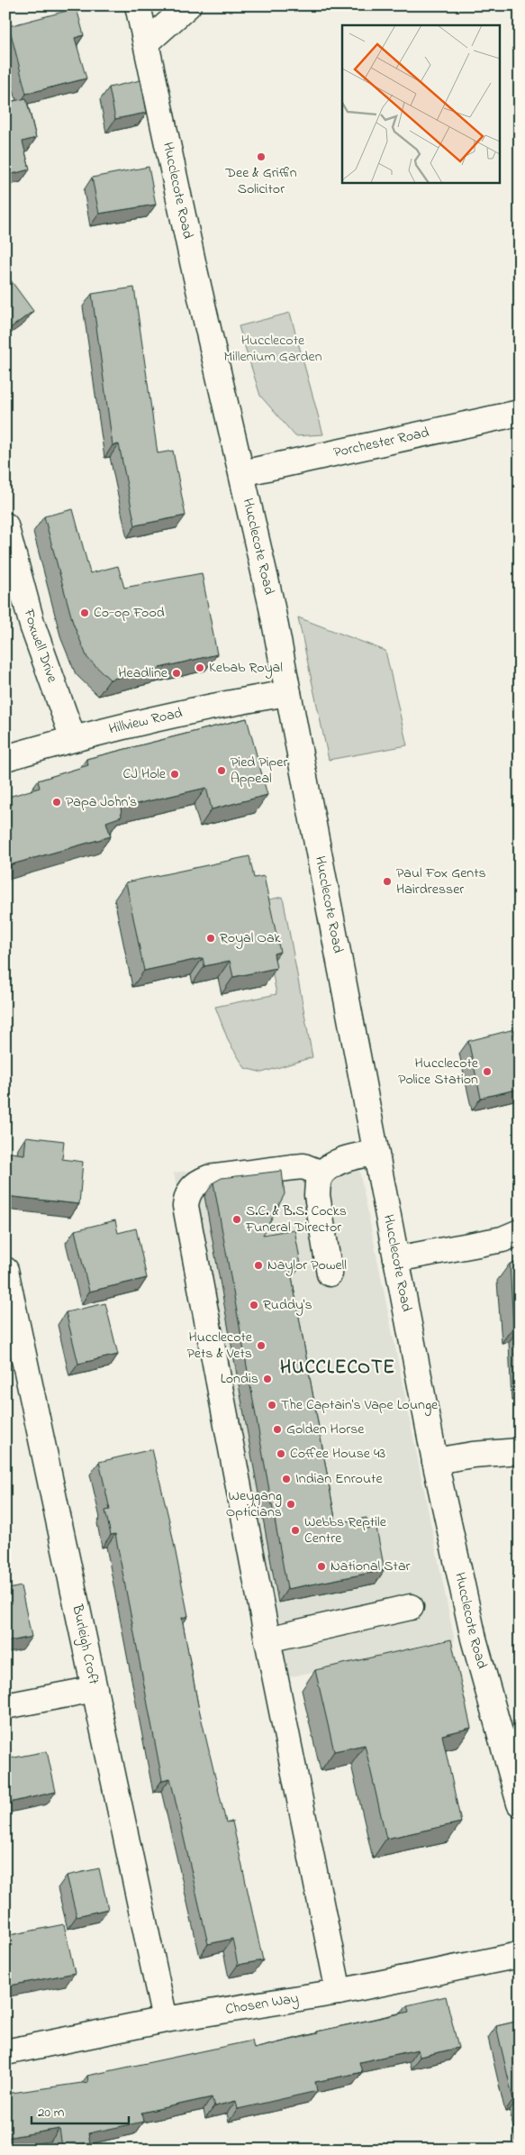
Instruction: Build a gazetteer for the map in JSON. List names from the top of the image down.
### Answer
{
  "streets": {
    "street": [
      "Hucclecote Road",
      "Porchester Road",
      "Foxwell Drive",
      "Hillview Road",
      "Burleigh Croft",
      "Chosen Way"
    ]
  },
  "crossings": [
    ["Hucclecote Road", "Porchester Road"],
    ["Hucclecote Road", "Hillview Road"],
    ["Foxwell Drive", "Hillview Road"],
    ["Burleigh Croft", "Chosen Way"]
  ],
  "districts": ["HUCCLECOTE"],
  "parks": ["Hucclecote Millenium Garden"],
  "places": [
    "Dee & Griffin Solicitor",
    "Co-op Food",
    "Kebab Royal",
    "Headline",
    "Pied Piper Appeal",
    "CJ Hole",
    "Papa John's",
    "Paul Fox Gents Hairdresser",
    "Royal Oak",
    "Hucclecote Police Station",
    "S.C. & B.S. Cocks Funeral Director",
    "Naylor Powell",
    "Ruddy's",
    "Hucclecote Pets & Vets",
    "Londis",
    "The Captain's Vape Lounge",
    "Golden Horse",
    "Coffee House 43",
    "Indian Enroute",
    "Weygang Opticians",
    "Webbs Reptile Centre",
    "National Star"
  ],
  "scale_bar": "20 m"
}
